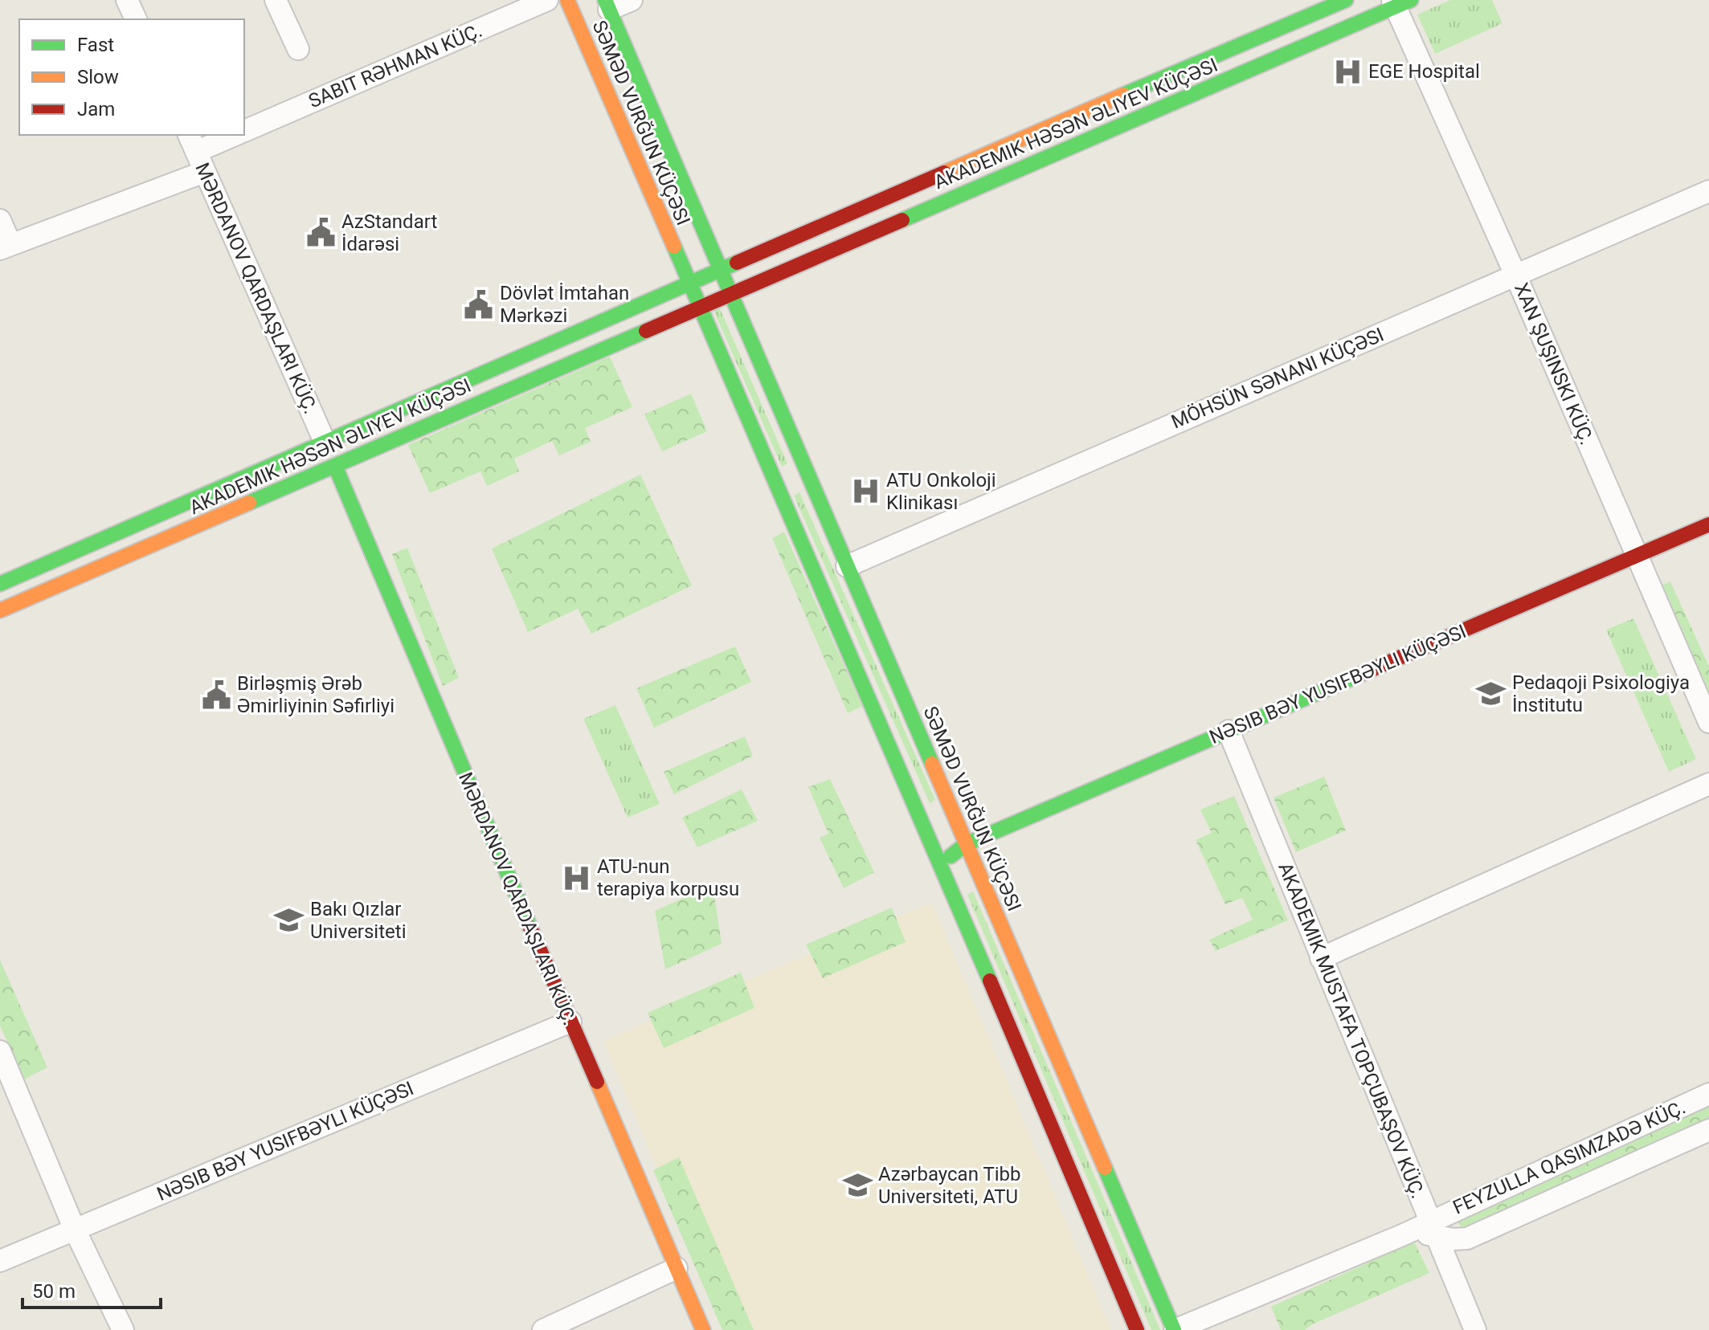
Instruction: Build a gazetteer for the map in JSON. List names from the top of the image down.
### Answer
{
  "streets": {
    "main road": ["SƏMƏD VURĞUN KÜÇƏSI", "AKADEMIK HƏSƏN ƏLIYEV KÜÇƏSI", "NƏSIB BƏY YUSIFBƏYLI KÜÇƏSI"],
    "street": [
      "SABIT RƏHMAN KÜÇ.",
      "XAN ŞUŞINSKI KÜÇ.",
      "MÖHSÜN SƏNANI KÜÇƏSI",
      "AKADEMIK MUSTAFA TOPÇUBAŞOV KÜÇ."
    ]
  },
  "crossings": [
    ["SƏMƏD VURĞUN KÜÇƏSI", "AKADEMIK HƏSƏN ƏLIYEV KÜÇƏSI"],
    ["SƏMƏD VURĞUN KÜÇƏSI", "MÖHSÜN SƏNANI KÜÇƏSI"],
    ["SƏMƏD VURĞUN KÜÇƏSI", "NƏSIB BƏY YUSIFBƏYLI KÜÇƏSI"],
    ["AKADEMIK HƏSƏN ƏLIYEV KÜÇƏSI", "XAN ŞUŞINSKI KÜÇ."],
    ["XAN ŞUŞINSKI KÜÇ.", "MÖHSÜN SƏNANI KÜÇƏSI"],
    ["XAN ŞUŞINSKI KÜÇ.", "NƏSIB BƏY YUSIFBƏYLI KÜÇƏSI"],
    ["NƏSIB BƏY YUSIFBƏYLI KÜÇƏSI", "AKADEMIK MUSTAFA TOPÇUBAŞOV KÜÇ."]
  ],
  "places": {
    "hospital": ["EGE Hospital", "ATU Onkoloji Klinikası", "ATU-nun terapiya korpusu"],
    "public building": ["AzStandart İdarəsi", "Dövlət İmtahan Mərkəzi", "Birləşmiş Ərəb Əmirliyinin Səfirliyi"],
    "school or university": ["Pedaqoji Psixologiya İnstitutu", "Bakı Qızlar Universiteti", "Azərbaycan Tibb Universiteti, ATU"]
  },
  "legend": ["Fast", "Slow", "Jam"],
  "scale_bar": "50 m"
}
